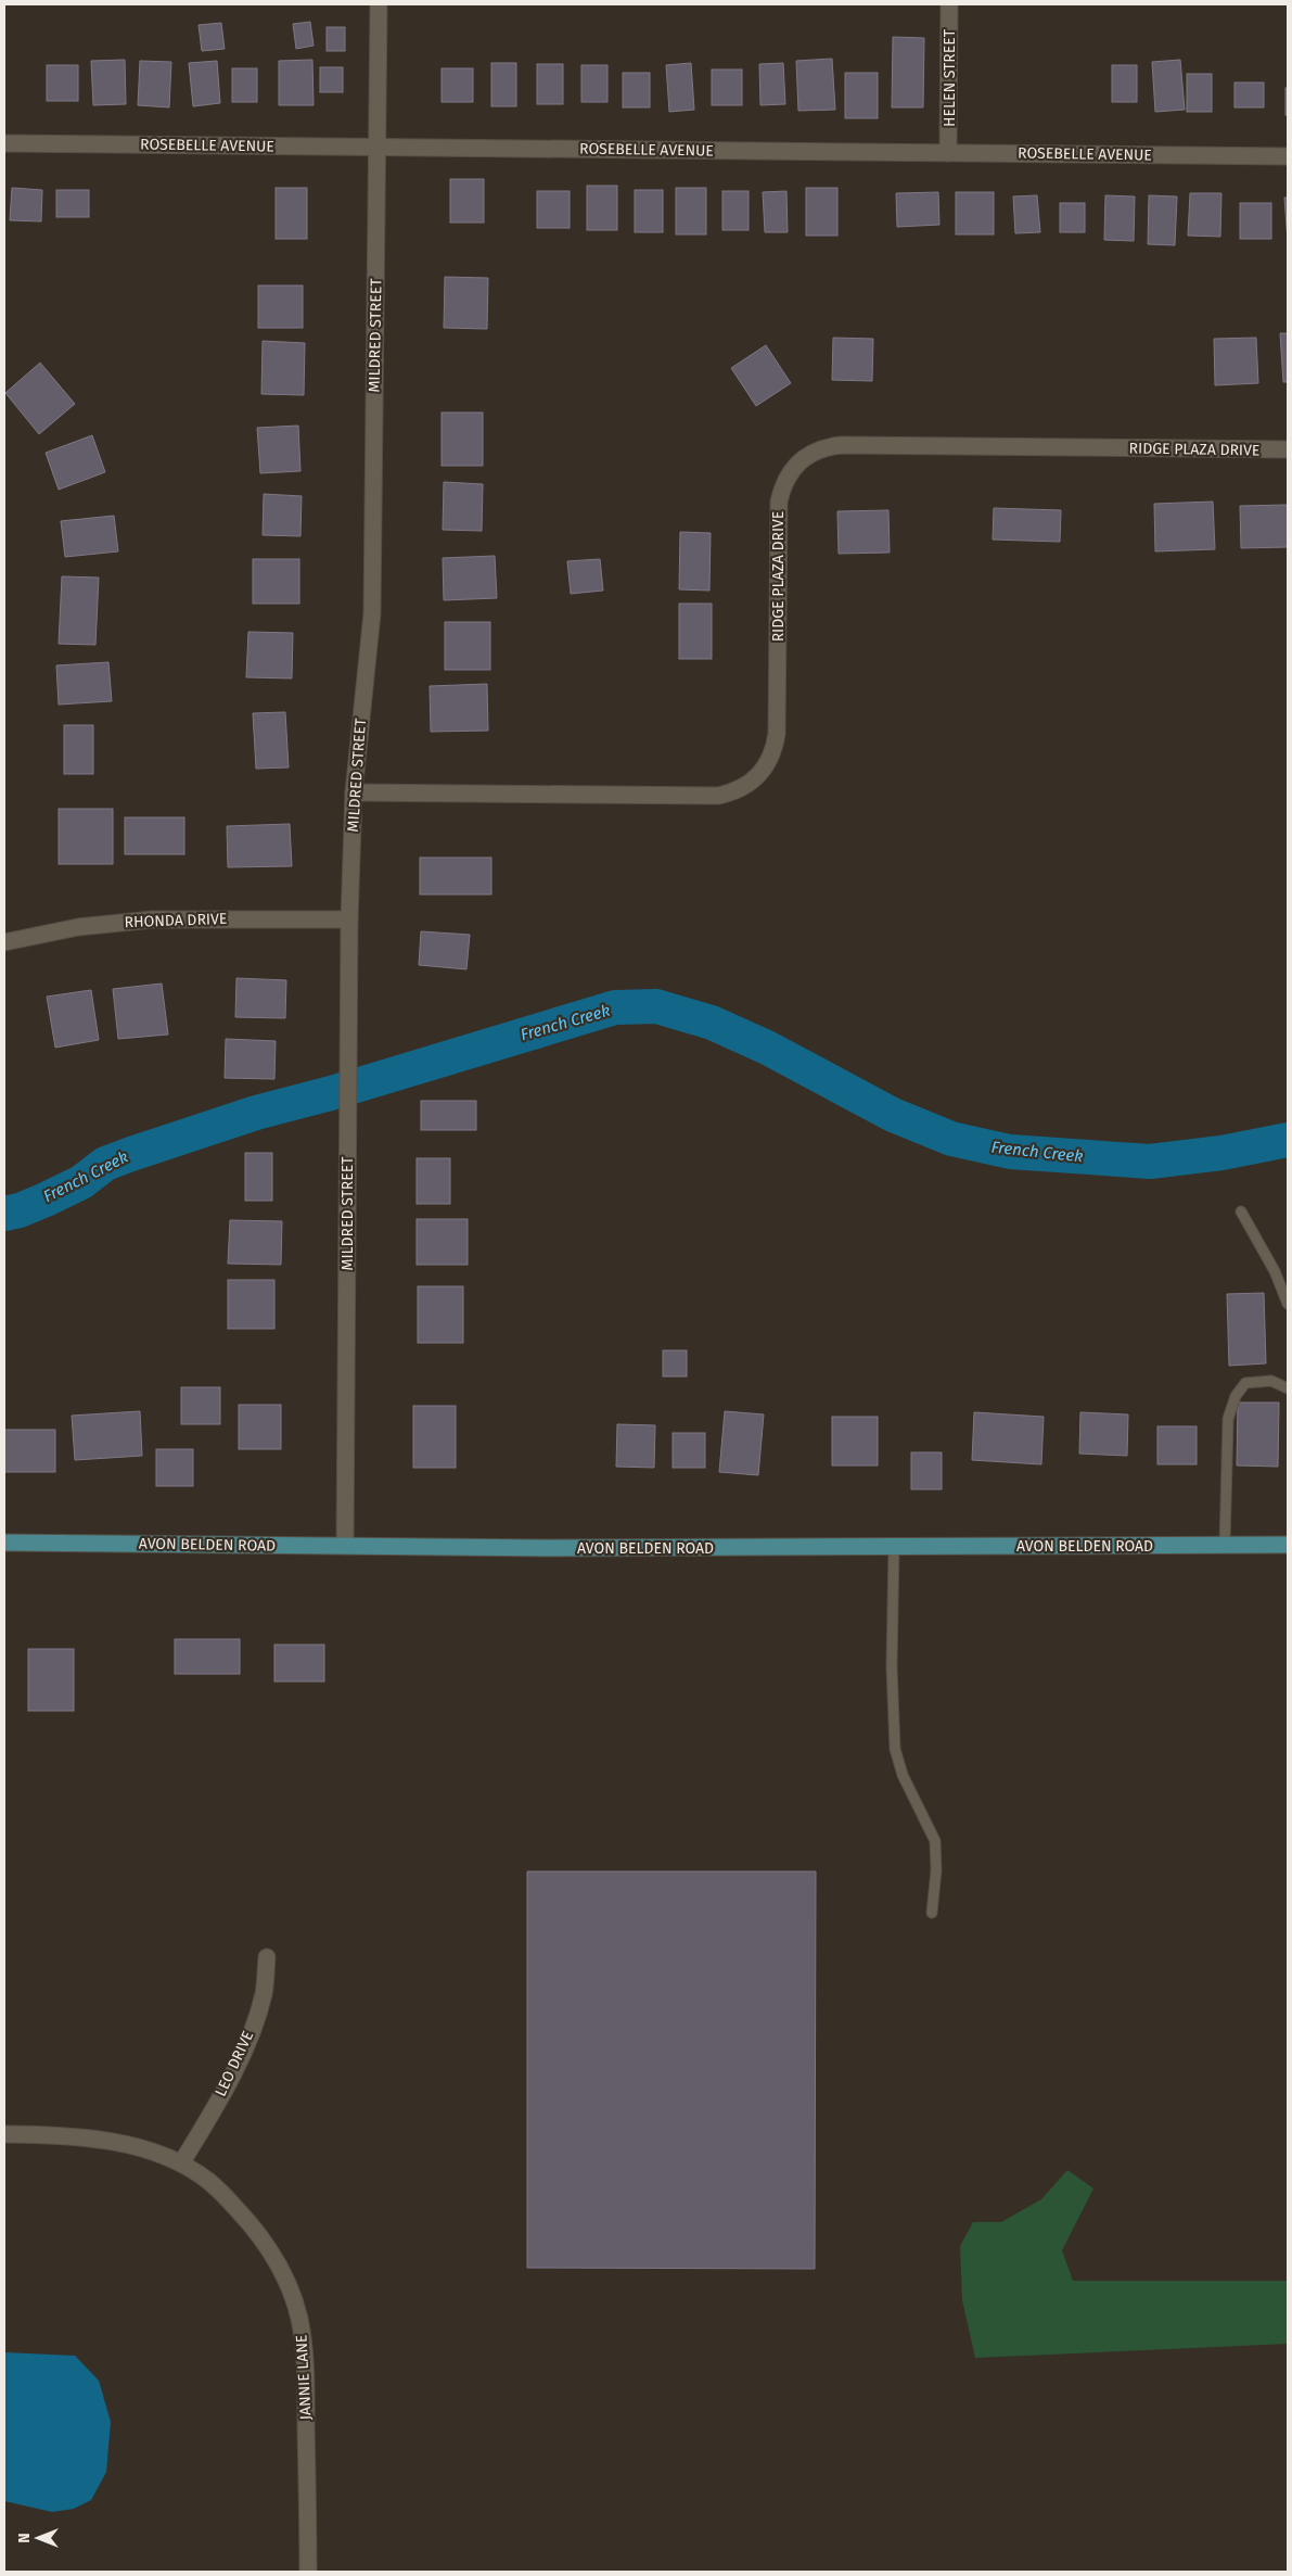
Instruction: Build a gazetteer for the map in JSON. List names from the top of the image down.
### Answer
{
  "streets": {
    "main road": ["AVON BELDEN ROAD"],
    "street": [
      "HELEN STREET",
      "ROSEBELLE AVENUE",
      "MILDRED STREET",
      "RIDGE PLAZA DRIVE",
      "RHONDA DRIVE",
      "LEO DRIVE",
      "JANNIE LANE"
    ]
  },
  "crossings": [
    ["HELEN STREET", "ROSEBELLE AVENUE"],
    ["ROSEBELLE AVENUE", "MILDRED STREET"],
    ["MILDRED STREET", "RIDGE PLAZA DRIVE"],
    ["MILDRED STREET", "RHONDA DRIVE"],
    ["MILDRED STREET", "AVON BELDEN ROAD"],
    ["LEO DRIVE", "JANNIE LANE"]
  ],
  "water": ["French Creek"],
  "north": "left"
}
